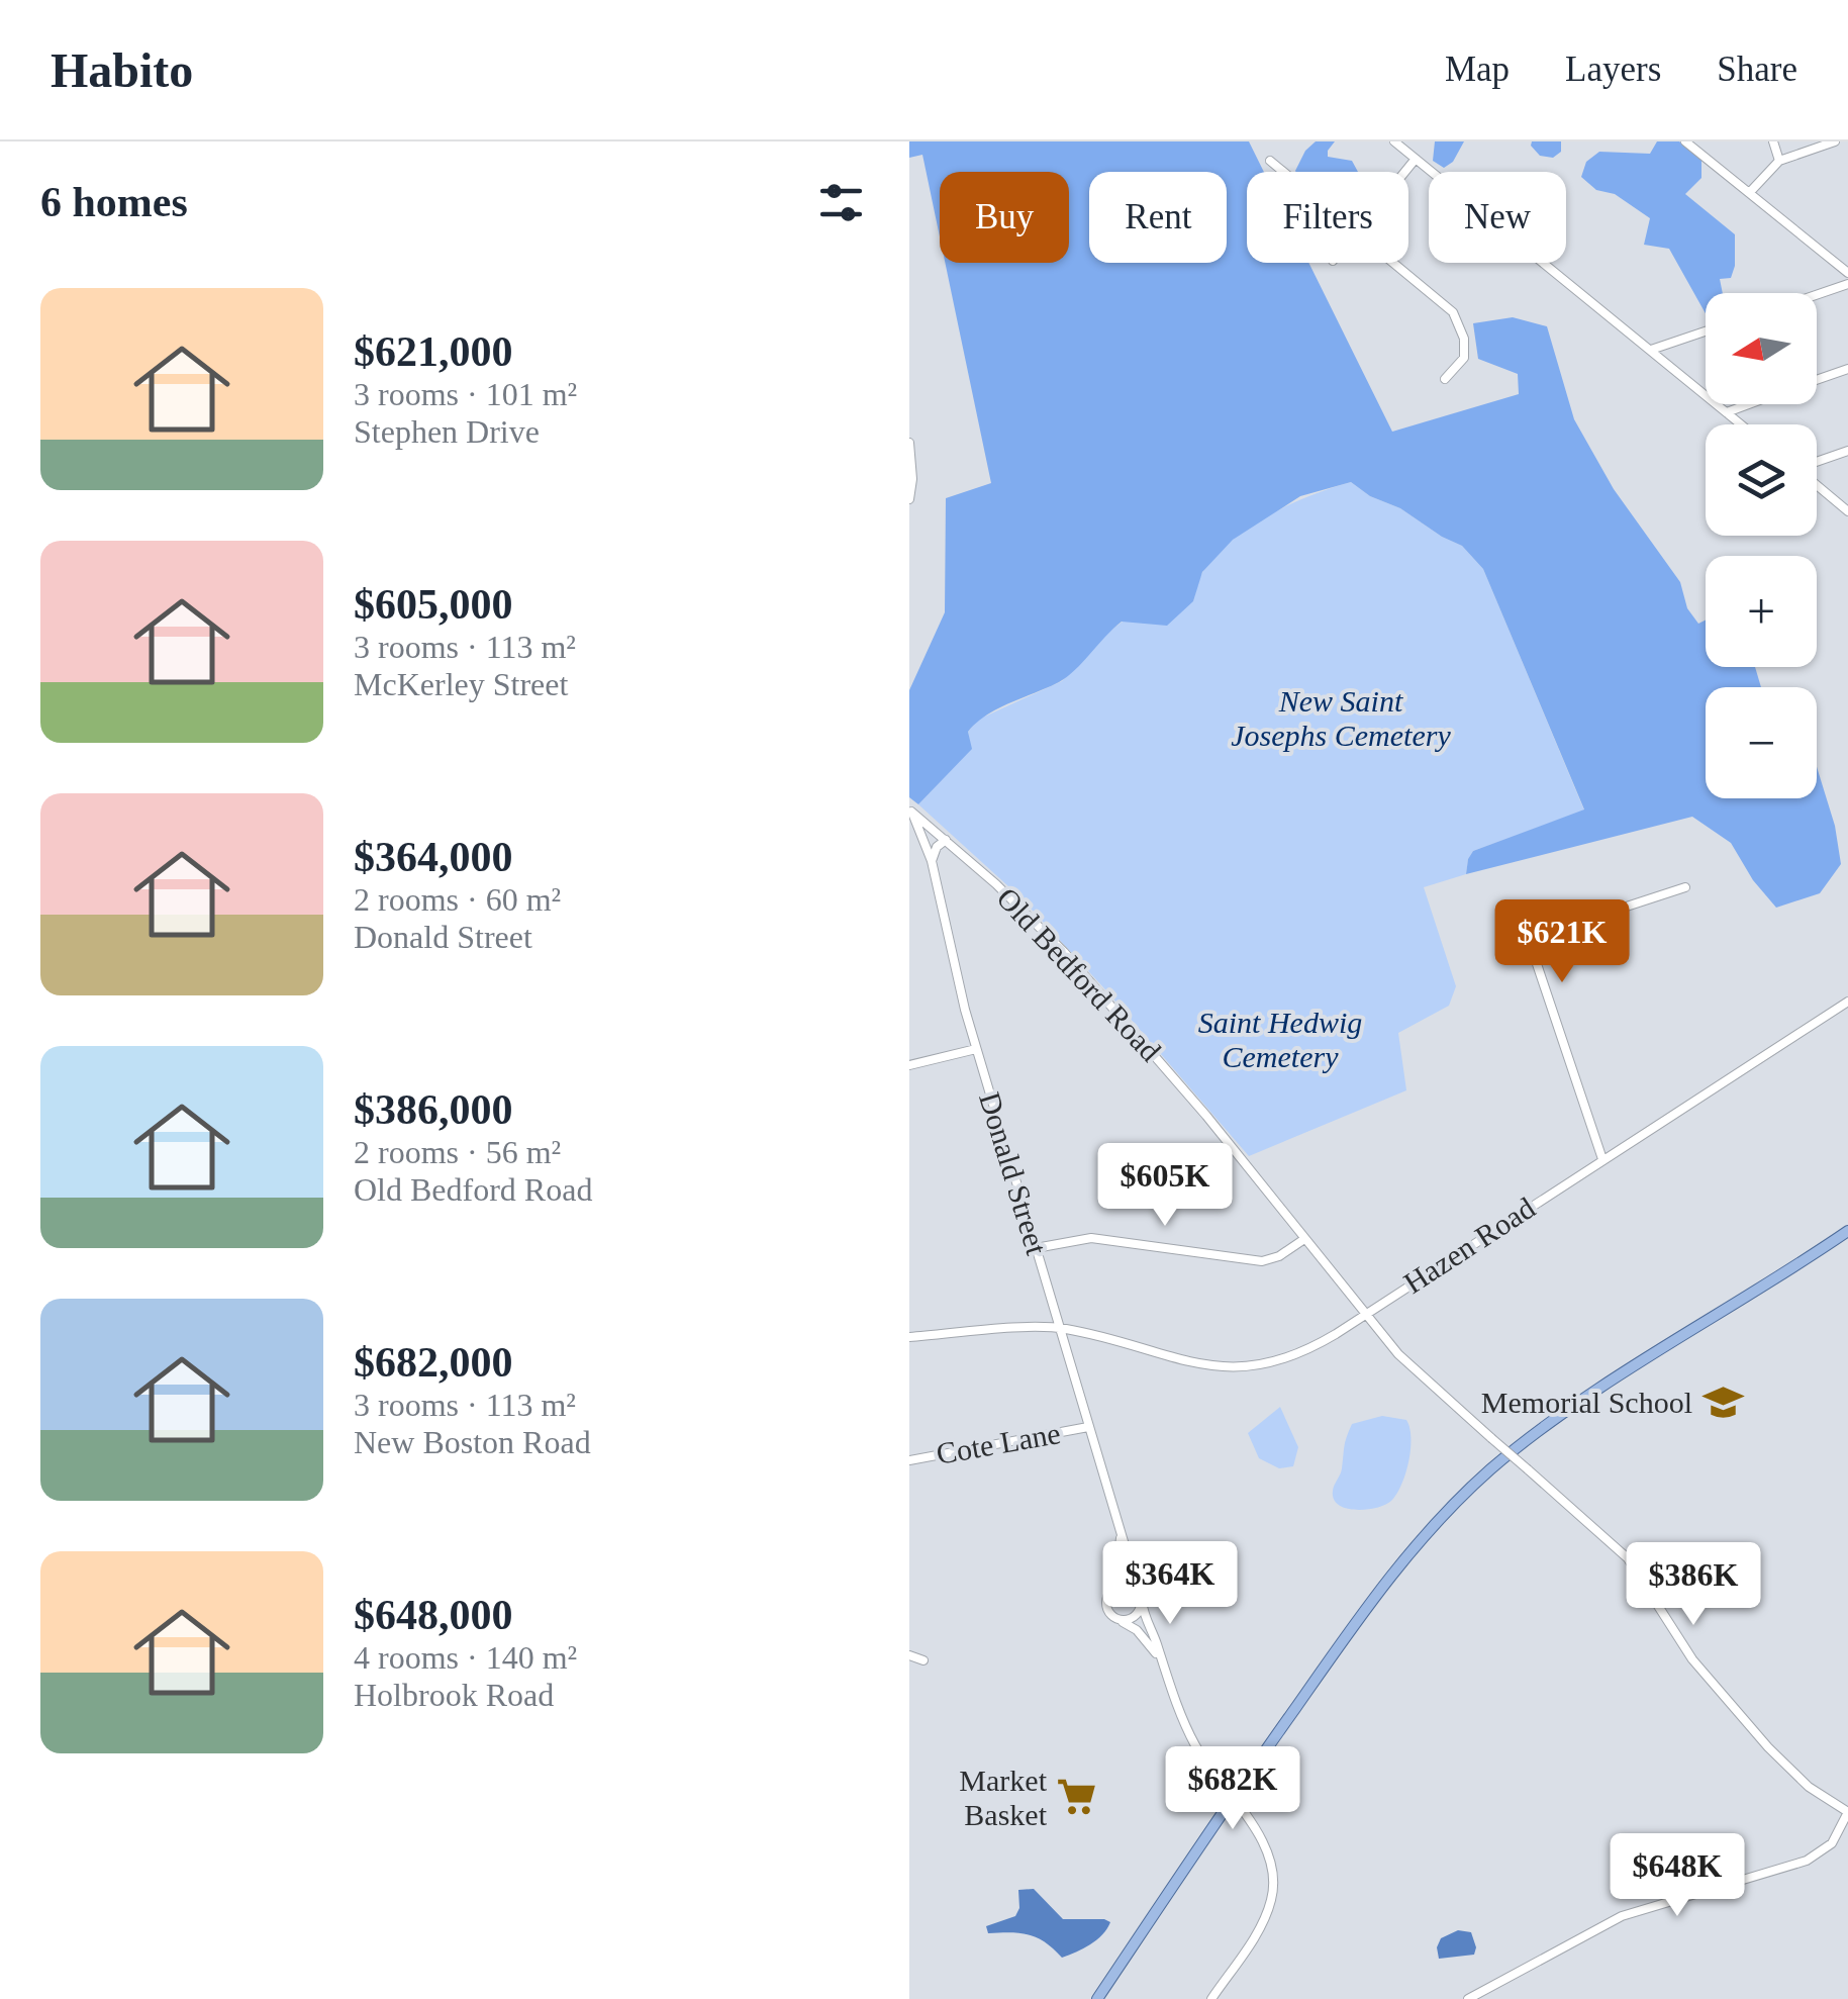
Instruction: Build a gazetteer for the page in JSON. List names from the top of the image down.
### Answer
{
  "streets": {
    "street": [
      "Old Bedford Road",
      "Donald Street",
      "Hazen Road",
      "Cote Lane"
    ]
  },
  "crossings": [
    ["Old Bedford Road", "Donald Street"],
    ["Old Bedford Road", "Hazen Road"],
    ["Donald Street", "Hazen Road"],
    ["Donald Street", "Cote Lane"]
  ],
  "parks": ["New Saint Josephs Cemetery", "Saint Hedwig Cemetery"],
  "places": {
    "school or university": ["Memorial School"],
    "supermarket": ["Market Basket"]
  },
  "north": "left",
  "page": {
    "header": "Habito",
    "nav": ["Map", "Layers", "Share"],
    "heading": "6 homes",
    "chip": [
      "Buy",
      "Rent",
      "Filters",
      "New"
    ],
    "list": [
      {
        "name": "$621,000",
        "note": "3 rooms · 101 m² · Stephen Drive"
      },
      {
        "name": "$605,000",
        "note": "3 rooms · 113 m² · McKerley Street"
      },
      {
        "name": "$364,000",
        "note": "2 rooms · 60 m² · Donald Street"
      },
      {
        "name": "$386,000",
        "note": "2 rooms · 56 m² · Old Bedford Road"
      },
      {
        "name": "$682,000",
        "note": "3 rooms · 113 m² · New Boston Road"
      },
      {
        "name": "$648,000",
        "note": "4 rooms · 140 m² · Holbrook Road"
      }
    ],
    "map_buttons": ["+", "−"],
    "price": [
      "$621K",
      "$605K",
      "$364K",
      "$386K",
      "$682K",
      "$648K"
    ]
  }
}
